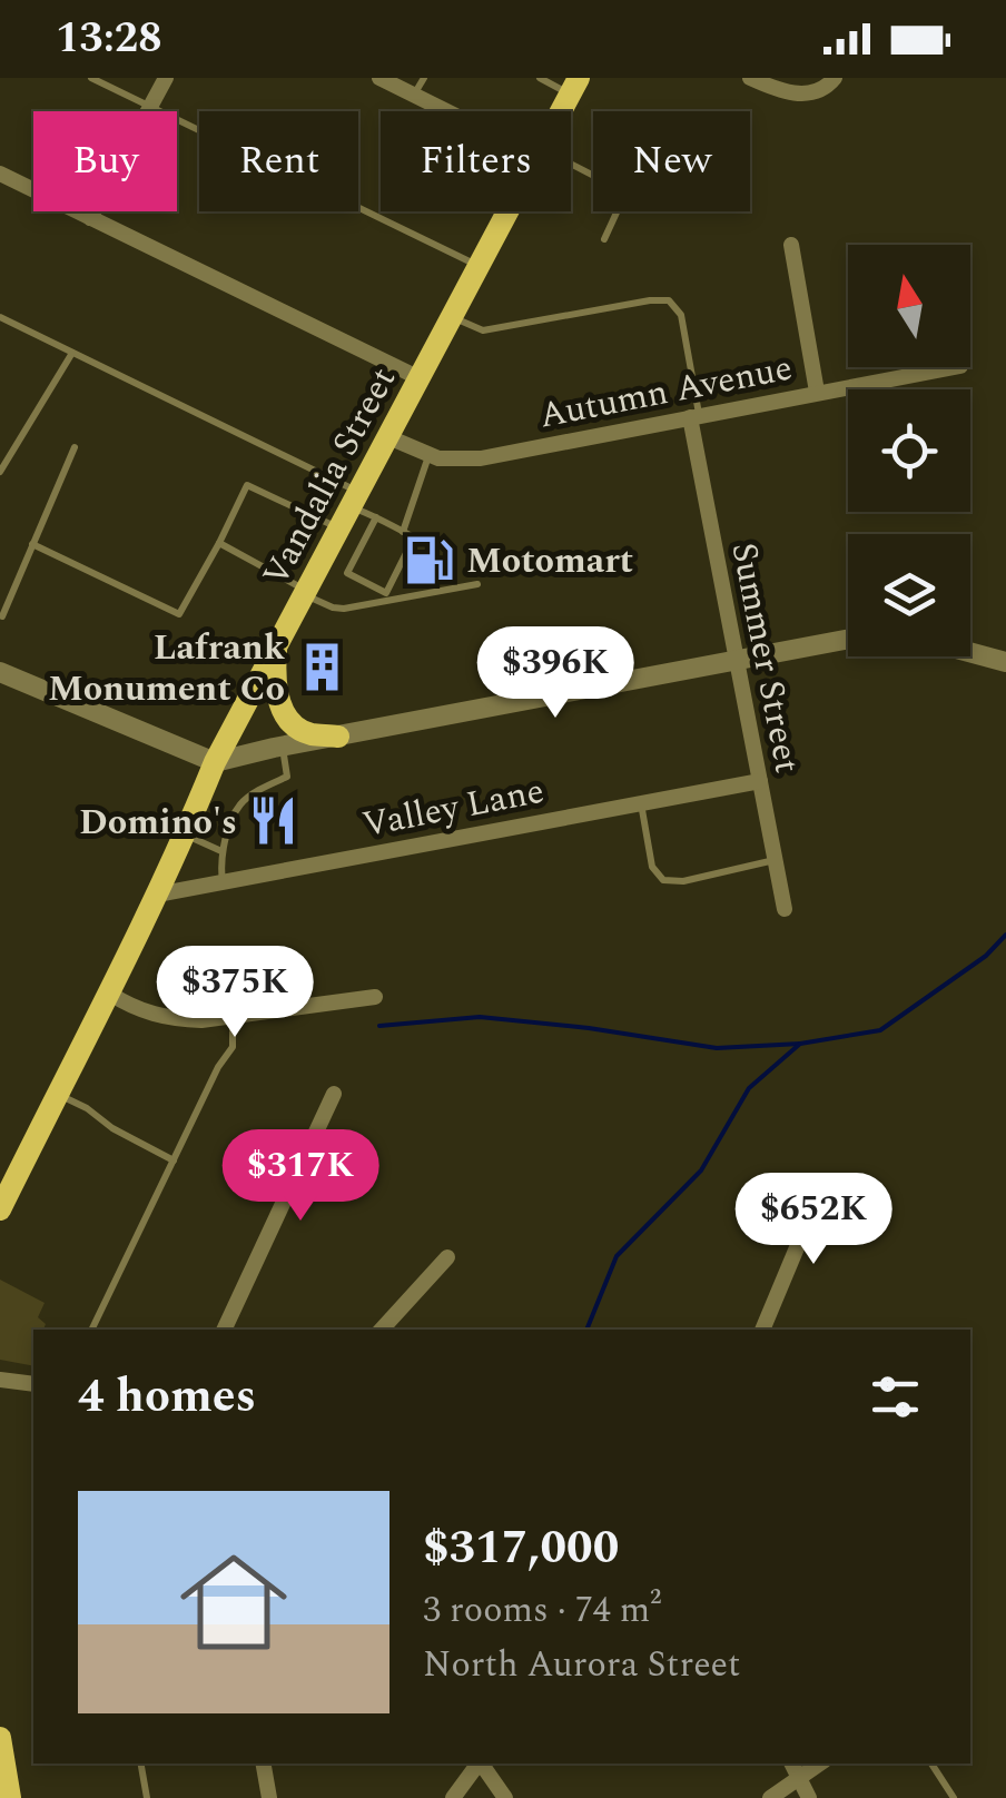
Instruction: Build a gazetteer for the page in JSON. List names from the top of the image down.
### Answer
{
  "streets": {
    "main road": ["Vandalia Street"],
    "street": ["Autumn Avenue", "Summer Street", "Valley Lane"]
  },
  "crossings": [
    ["Autumn Avenue", "Vandalia Street"],
    ["Autumn Avenue", "Summer Street"],
    ["Vandalia Street", "Valley Lane"],
    ["Summer Street", "Valley Lane"]
  ],
  "places": {
    "fuel station": ["Motomart"],
    "building": ["Lafrank Monument Co"],
    "restaurant": ["Domino's"]
  },
  "north": "top",
  "page": {
    "status": "13:28",
    "chip": [
      "Buy",
      "Rent",
      "Filters",
      "New"
    ],
    "price": [
      "$396K",
      "$375K",
      "$317K",
      "$652K"
    ],
    "heading": "4 homes",
    "list": [
      {
        "name": "$317,000",
        "note": "3 rooms · 74 m² · North Aurora Street"
      }
    ]
  }
}
